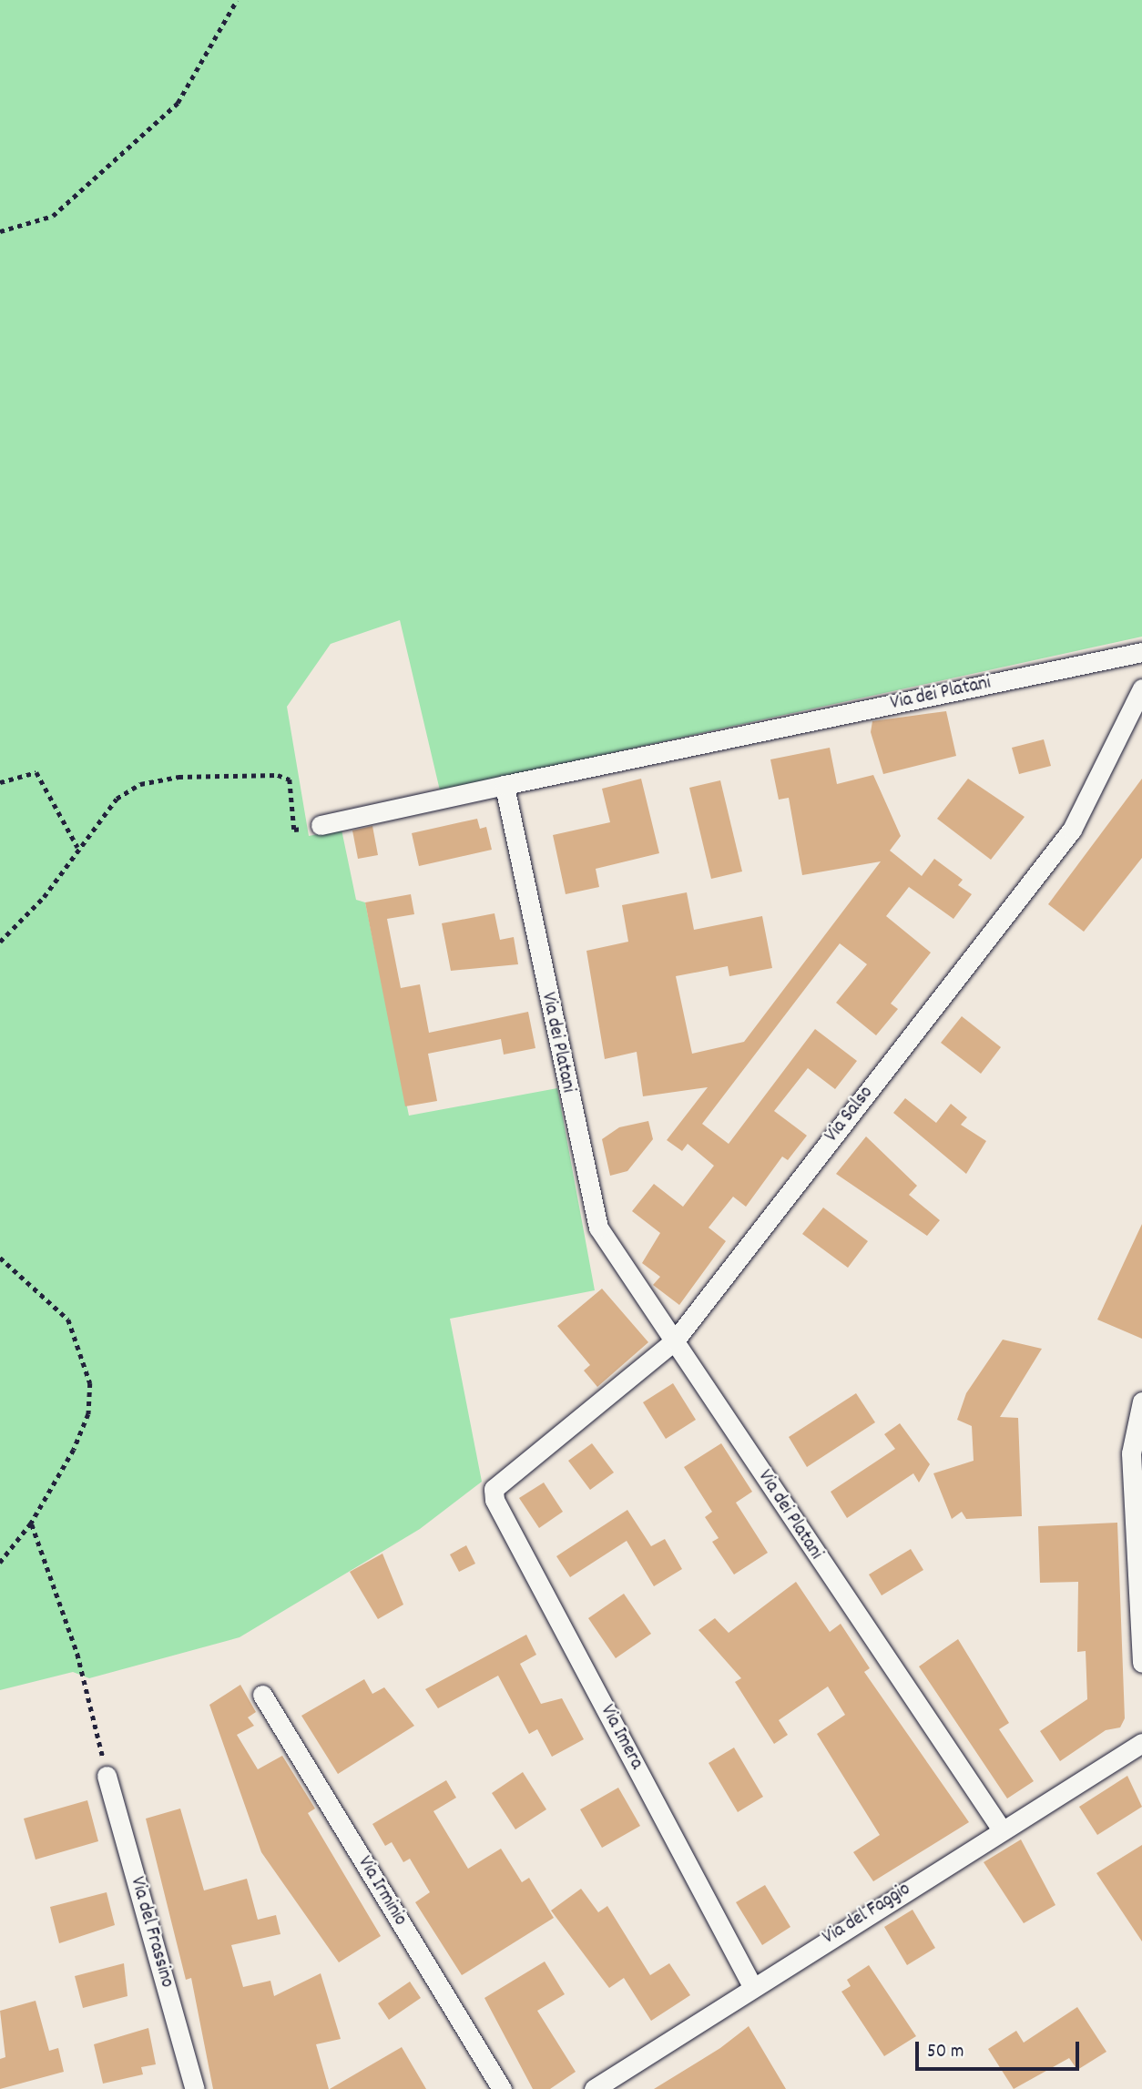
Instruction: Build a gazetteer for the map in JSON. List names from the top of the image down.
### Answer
{
  "streets": {
    "street": [
      "Via dei Platani",
      "Via Salso",
      "Via Imera",
      "Via Irminio",
      "Via del Faggio",
      "Via del Frassino"
    ]
  },
  "crossings": [
    ["Via dei Platani", "Via Salso"],
    ["Via dei Platani", "Via del Faggio"],
    ["Via Salso", "Via Imera"],
    ["Via Imera", "Via del Faggio"]
  ],
  "scale_bar": "50 m"
}
